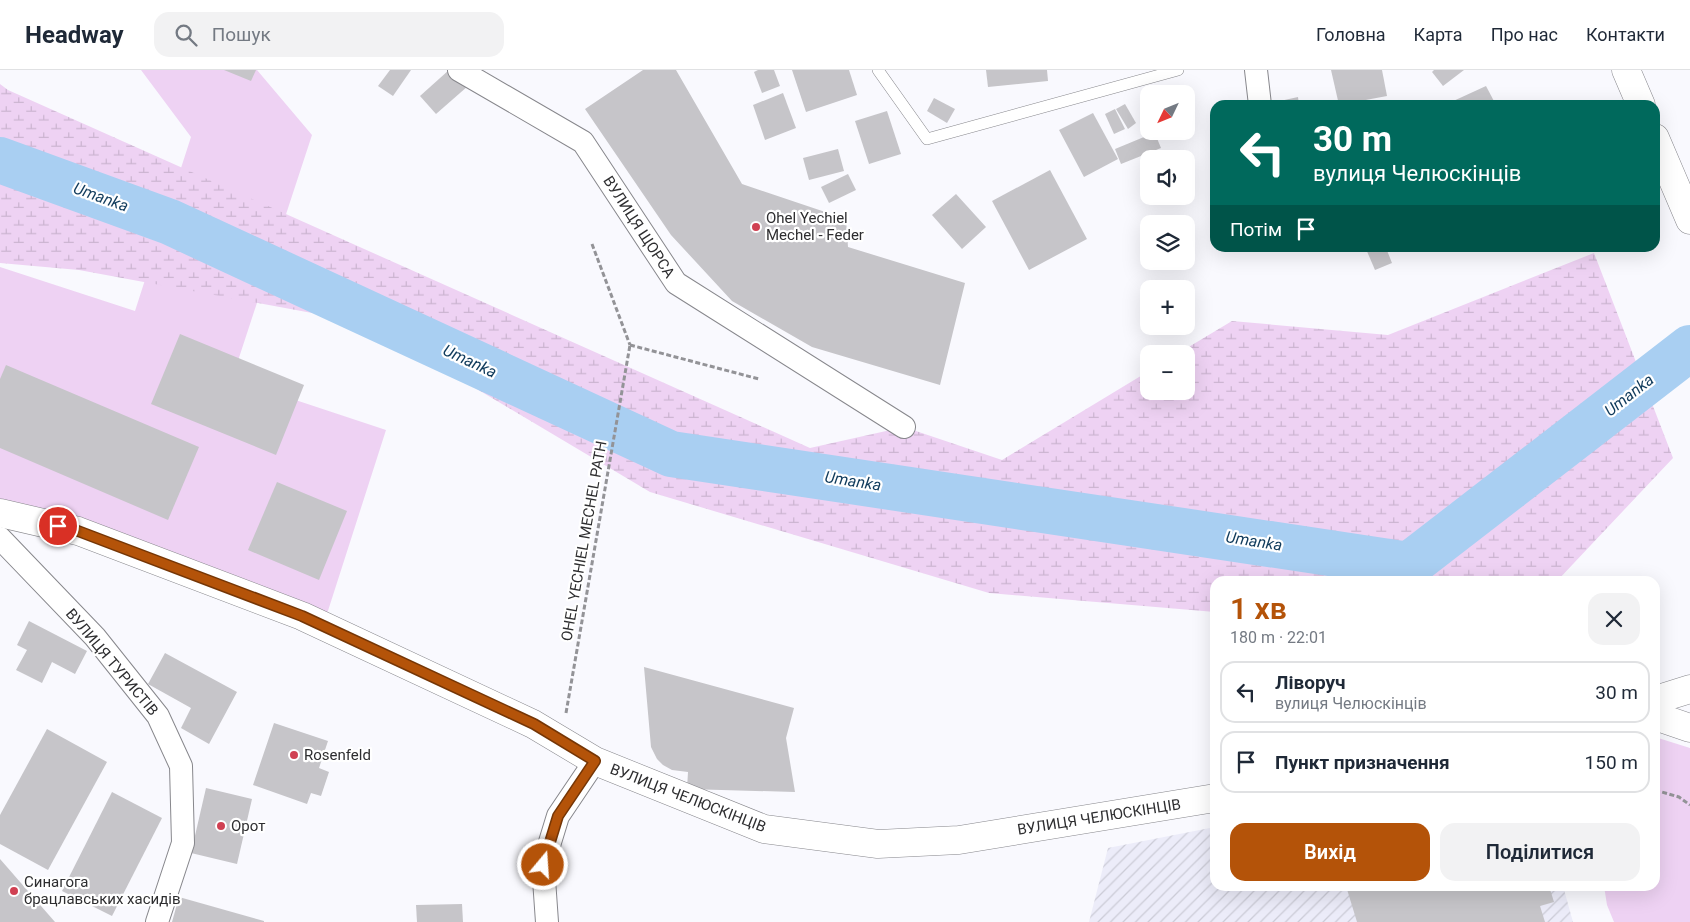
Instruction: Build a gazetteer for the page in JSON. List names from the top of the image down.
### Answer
{
  "streets": {
    "main road": ["ВУЛИЦЯ ЧЕЛЮСКІНЦІВ"],
    "street": ["ВУЛИЦЯ ЩОРСА", "ВУЛИЦЯ ТУРИСТІВ"],
    "path": ["OHEL YECHIEL MECHEL PATH"]
  },
  "crossings": [
    ["OHEL YECHIEL MECHEL PATH", "ВУЛИЦЯ ЧЕЛЮСКІНЦІВ"]
  ],
  "water": ["Umanka"],
  "places": [
    "Ohel Yechiel Mechel - Feder",
    "Rosenfeld",
    "Орот",
    "Синагога брацлавських хасидів"
  ],
  "north": "bottom left",
  "page": {
    "header": "Headway",
    "search": "Пошук",
    "nav": [
      "Головна",
      "Карта",
      "Про нас",
      "Контакти"
    ],
    "map_buttons": ["+", "−"],
    "turn": ["30 m", "вулиця Челюскінців"],
    "then": "Потім",
    "heading": ["1 хв", "180 m · 22:01"],
    "list": [
      {
        "name": "Ліворуч",
        "note": "вулиця Челюскінців",
        "value": "30 m"
      },
      {
        "name": "Пункт призначення",
        "value": "150 m"
      }
    ],
    "buttons": ["Вихід", "Поділитися"]
  }
}
